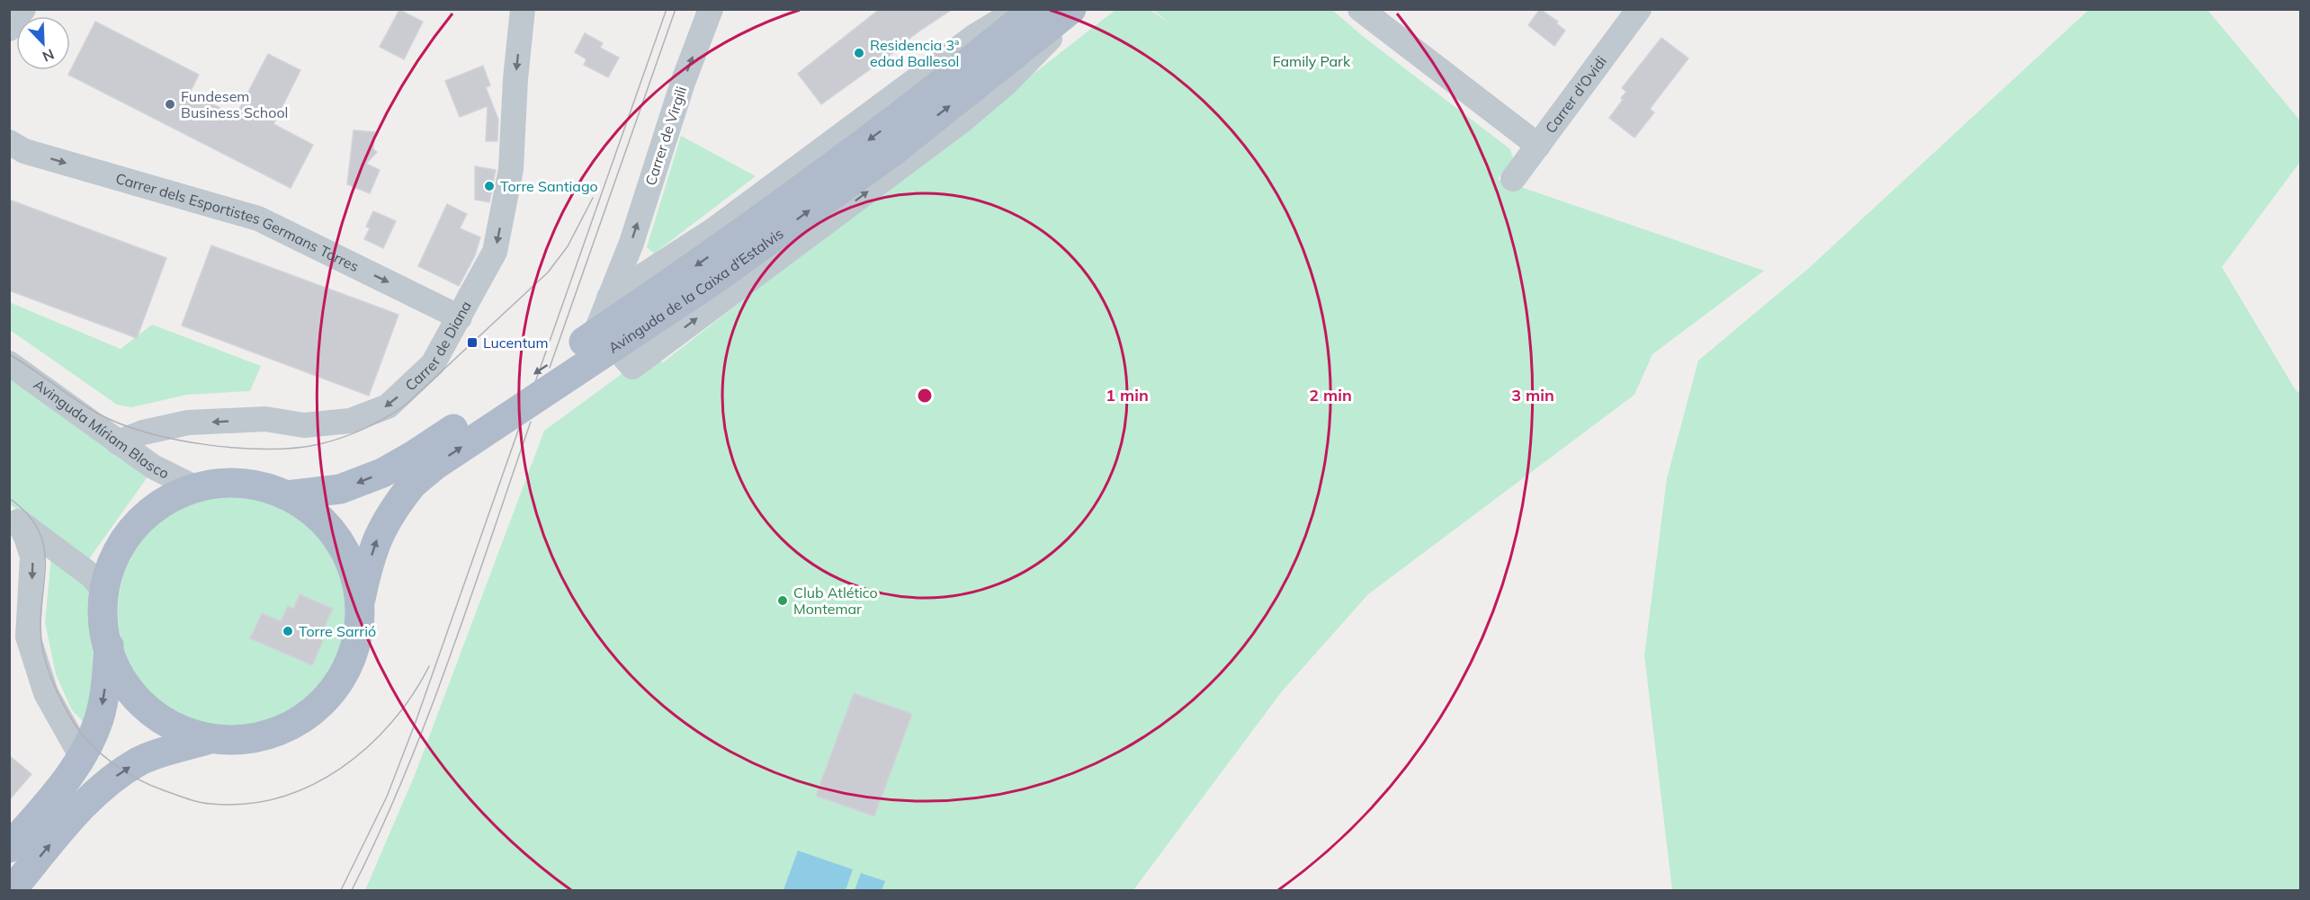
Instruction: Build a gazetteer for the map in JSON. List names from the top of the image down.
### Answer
{
  "streets": {
    "main road": ["Avinguda de la Caixa d'Estalvis"],
    "street": [
      "Carrer d'Ovidi",
      "Carrer de Virgili",
      "Carrer dels Esportistes Germans Torres",
      "Carrer de Diana",
      "Avinguda Míriam Blasco"
    ]
  },
  "crossings": [
    ["Carrer de Virgili", "Avinguda de la Caixa d'Estalvis"],
    ["Carrer dels Esportistes Germans Torres", "Carrer de Diana"],
    ["Carrer de Diana", "Avinguda Míriam Blasco"]
  ],
  "one_way": ["Carrer de Virgili", "Carrer dels Esportistes Germans Torres", "Carrer de Diana"],
  "parks": ["Family Park"],
  "places": {
    "other": [
      "Residencia 3ª edad Ballesol",
      "Fundesem Business School",
      "Torre Santiago",
      "Club Atlético Montemar",
      "Torre Sarrió"
    ],
    "transit": ["Lucentum"]
  },
  "north": "bottom right",
  "rings": ["1 min", "2 min", "3 min"]
}
